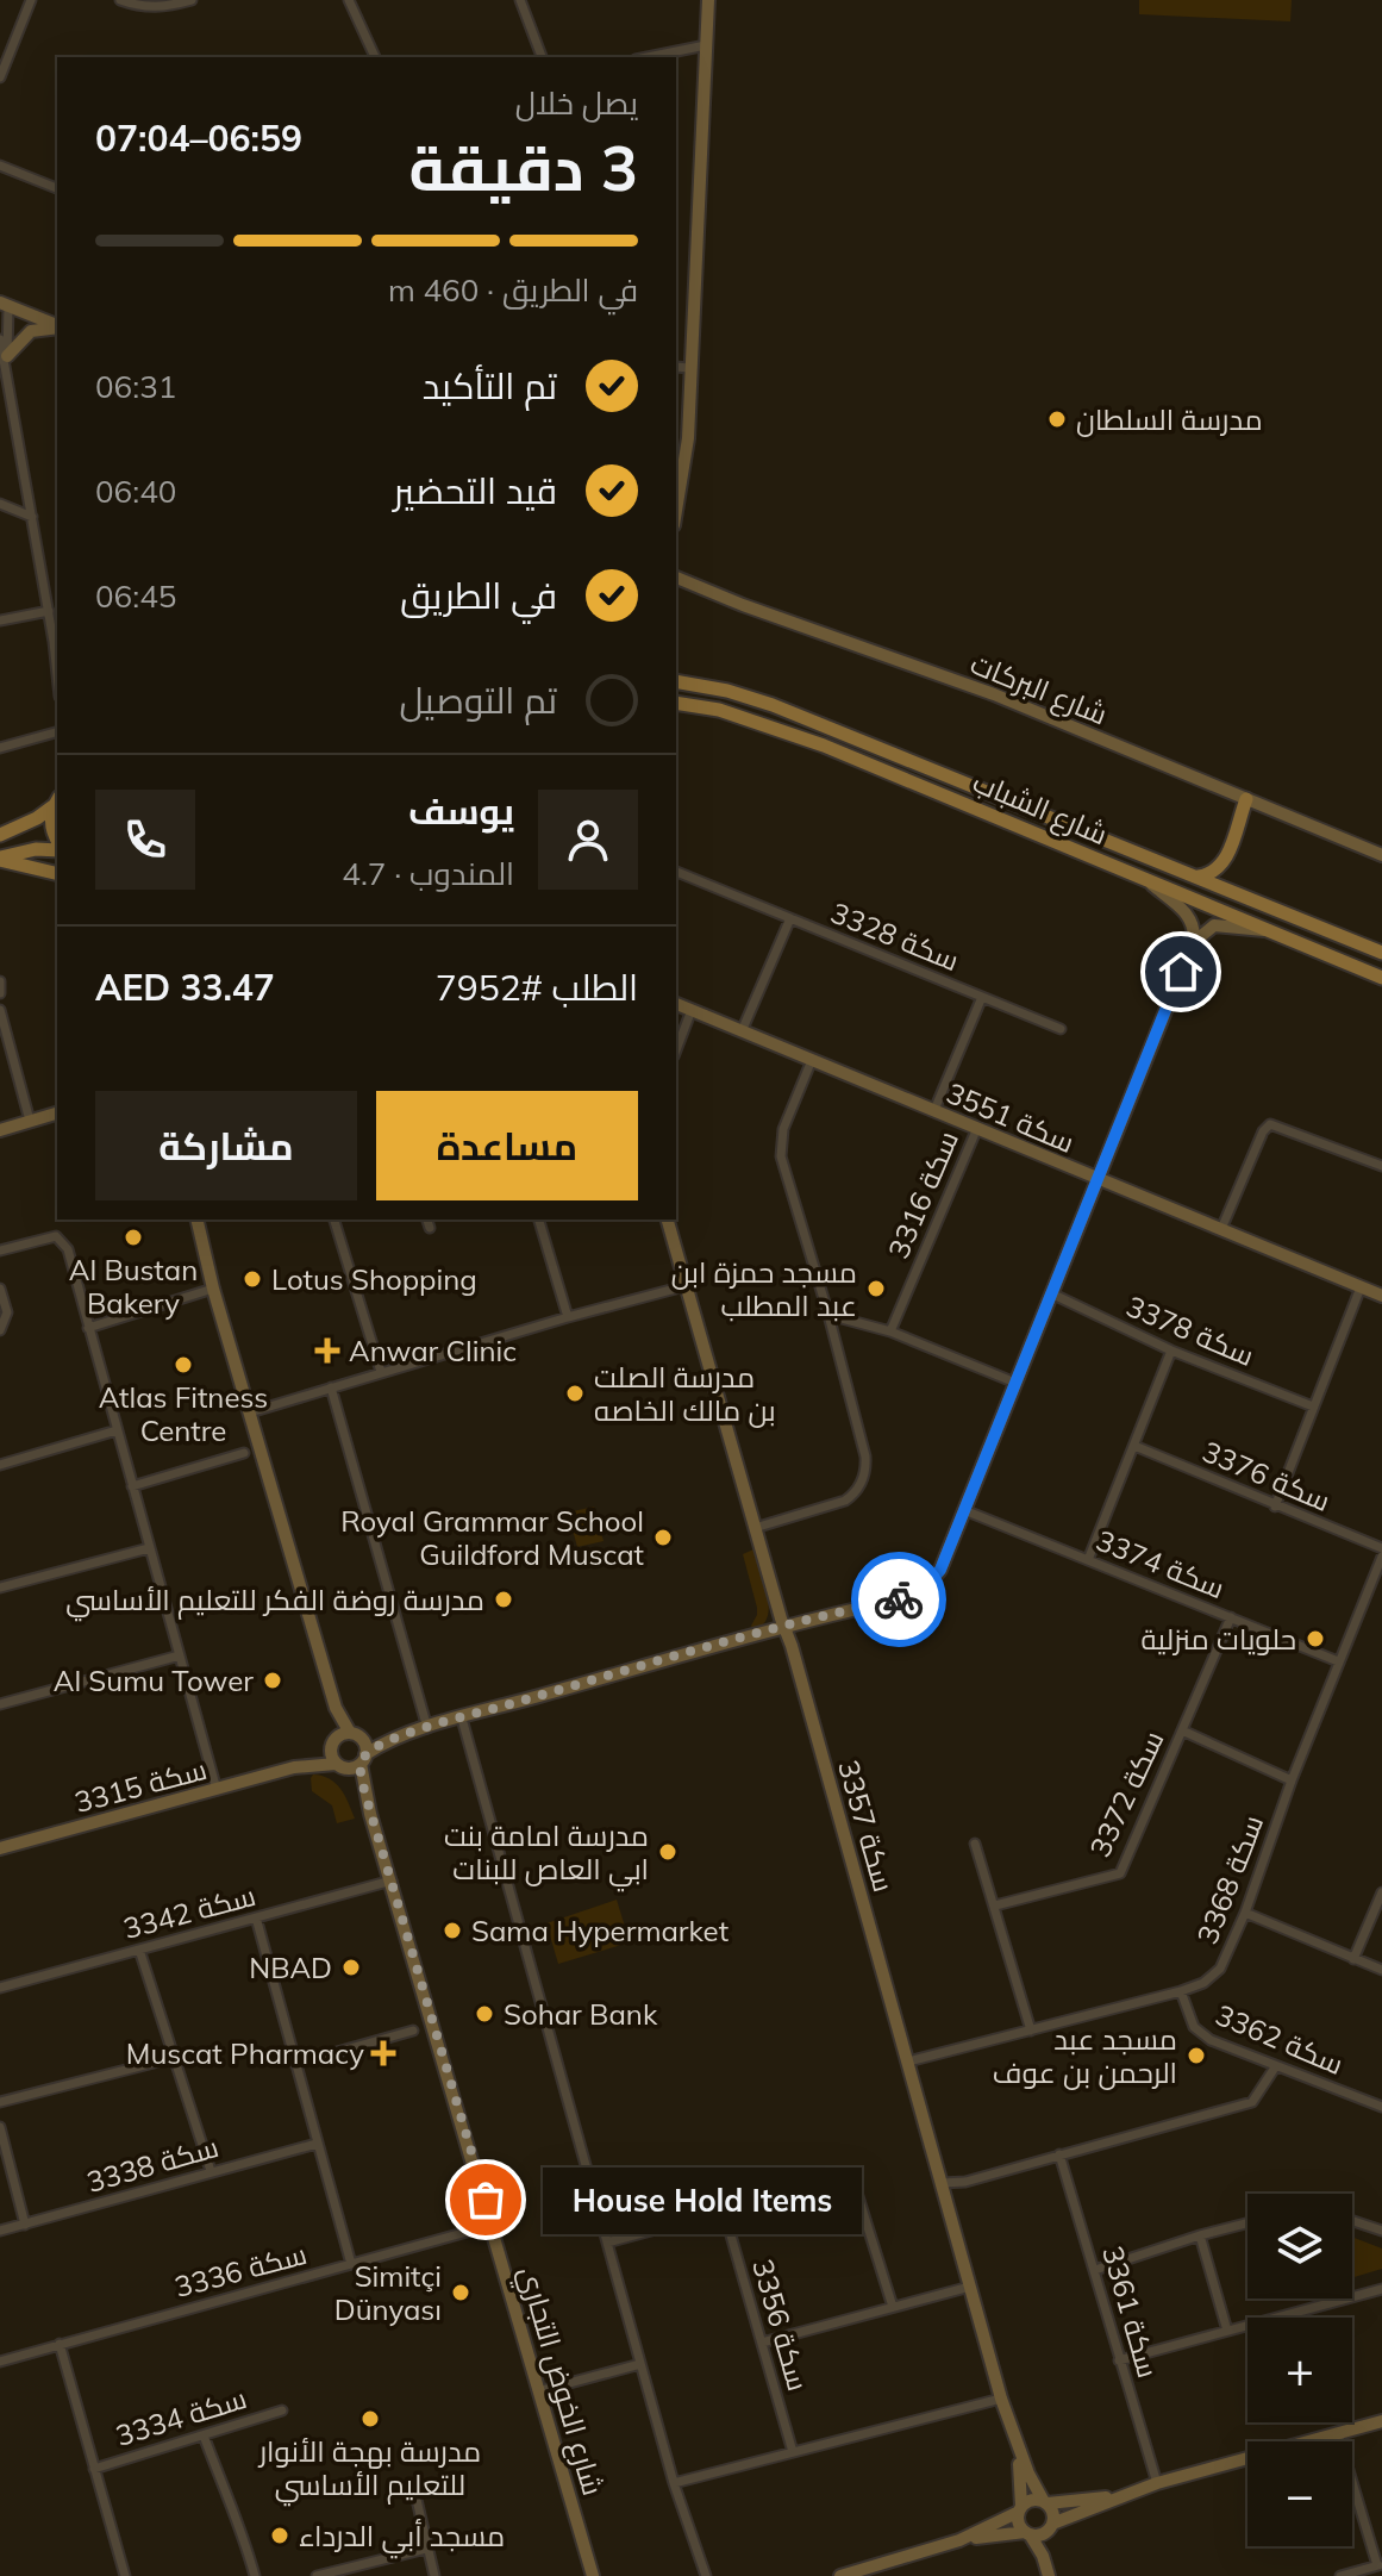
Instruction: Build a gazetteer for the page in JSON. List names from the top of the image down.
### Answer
{
  "streets": {
    "main road": ["شارع الشباب"],
    "street": [
      "شارع البركات",
      "سكة 3328",
      "سكة 3551",
      "سكة 3316",
      "سكة 3378",
      "سكة 3376",
      "سكة 3374",
      "سكة 3315",
      "سكة 3372",
      "سكة 3357",
      "سكة 3368",
      "سكة 3342",
      "سكة 3362",
      "سكة 3338",
      "سكة 3336",
      "سكة 3361",
      "سكة 3356",
      "شارع الخوض التجاري",
      "سكة 3334"
    ]
  },
  "crossings": [
    ["سكة 3328", "سكة 3551"],
    ["سكة 3551", "سكة 3316"],
    ["سكة 3374", "سكة 3372"],
    ["سكة 3374", "سكة 3368"],
    ["سكة 3315", "شارع الخوض التجاري"],
    ["سكة 3357", "سكة 3368"],
    ["سكة 3368", "سكة 3362"],
    ["سكة 3342", "شارع الخوض التجاري"],
    ["سكة 3336", "شارع الخوض التجاري"],
    ["سكة 3336", "سكة 3334"]
  ],
  "places": {
    "other": [
      "مدرسة السلطان",
      "Al Bustan Bakery",
      "Lotus Shopping",
      "مسجد حمزة ابن عبد المطلب",
      "Atlas Fitness Centre",
      "مدرسة الصلت بن مالك الخاصه",
      "Royal Grammar School Guildford Muscat",
      "مدرسة روضة الفكر للتعليم الأساسي",
      "حلويات منزلية",
      "Al Sumu Tower",
      "مدرسة امامة بنت ابي العاص للبنات",
      "Sama Hypermarket",
      "NBAD",
      "Sohar Bank",
      "مسجد عبد الرحمن بن عوف",
      "House Hold Items",
      "Simitçi Dünyası",
      "مدرسة بهجة الأنوار للتعليم الأساسي",
      "مسجد أبي الدرداء"
    ],
    "health": ["Anwar Clinic", "Muscat Pharmacy"]
  },
  "page": {
    "heading": ["3 دقيقة", "يصل خلال", "06:59–07:04"],
    "panel": [
      "يوسف",
      "المندوب · 4.7",
      "الطلب #7952",
      "AED 33.47"
    ],
    "bar": "في الطريق · 460 m",
    "list": [
      ["تم التأكيد", "06:31"],
      ["قيد التحضير", "06:40"],
      ["في الطريق", "06:45"],
      "تم التوصيل"
    ],
    "buttons": ["مساعدة", "مشاركة"],
    "bubble": "House Hold Items",
    "map_buttons": ["+", "−"]
  }
}
